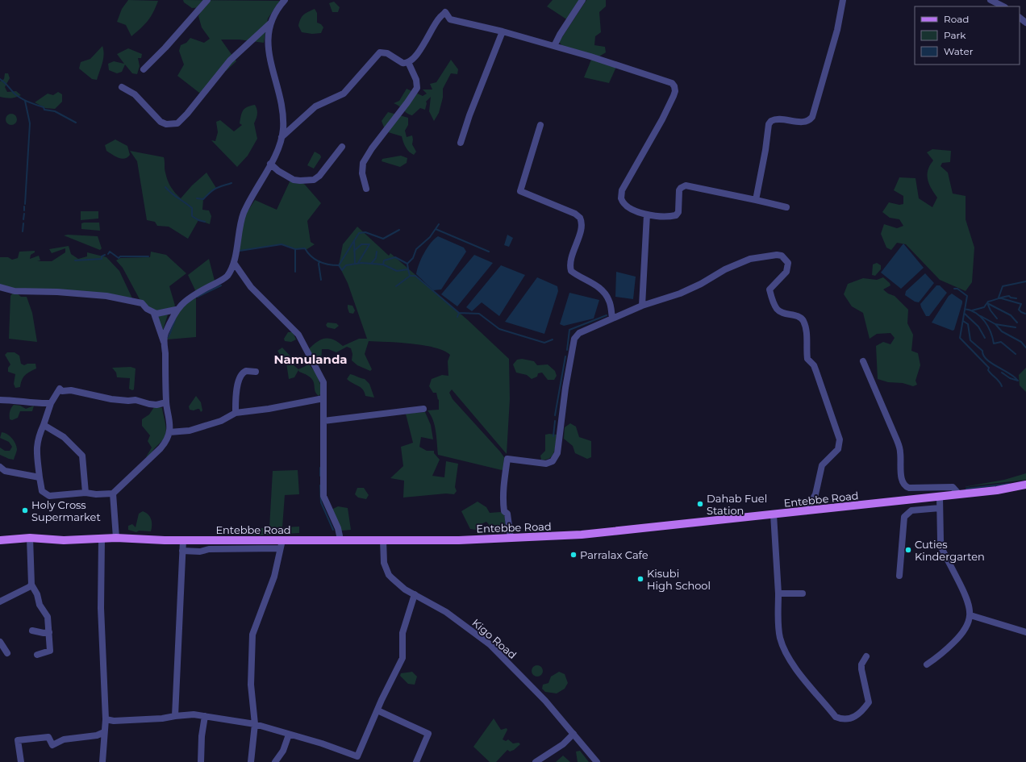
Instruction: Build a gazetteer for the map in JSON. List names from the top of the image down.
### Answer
{
  "streets": {
    "main road": ["Entebbe Road"],
    "street": ["Kigo Road"]
  },
  "crossings": [
    ["Entebbe Road", "Kigo Road"]
  ],
  "districts": ["Namulanda"],
  "places": [
    "Dahab Fuel Station",
    "Holy Cross Supermarket",
    "Cuties Kindergarten",
    "Parralax Cafe",
    "Kisubi High School"
  ],
  "legend": ["Road", "Park", "Water"]
}
